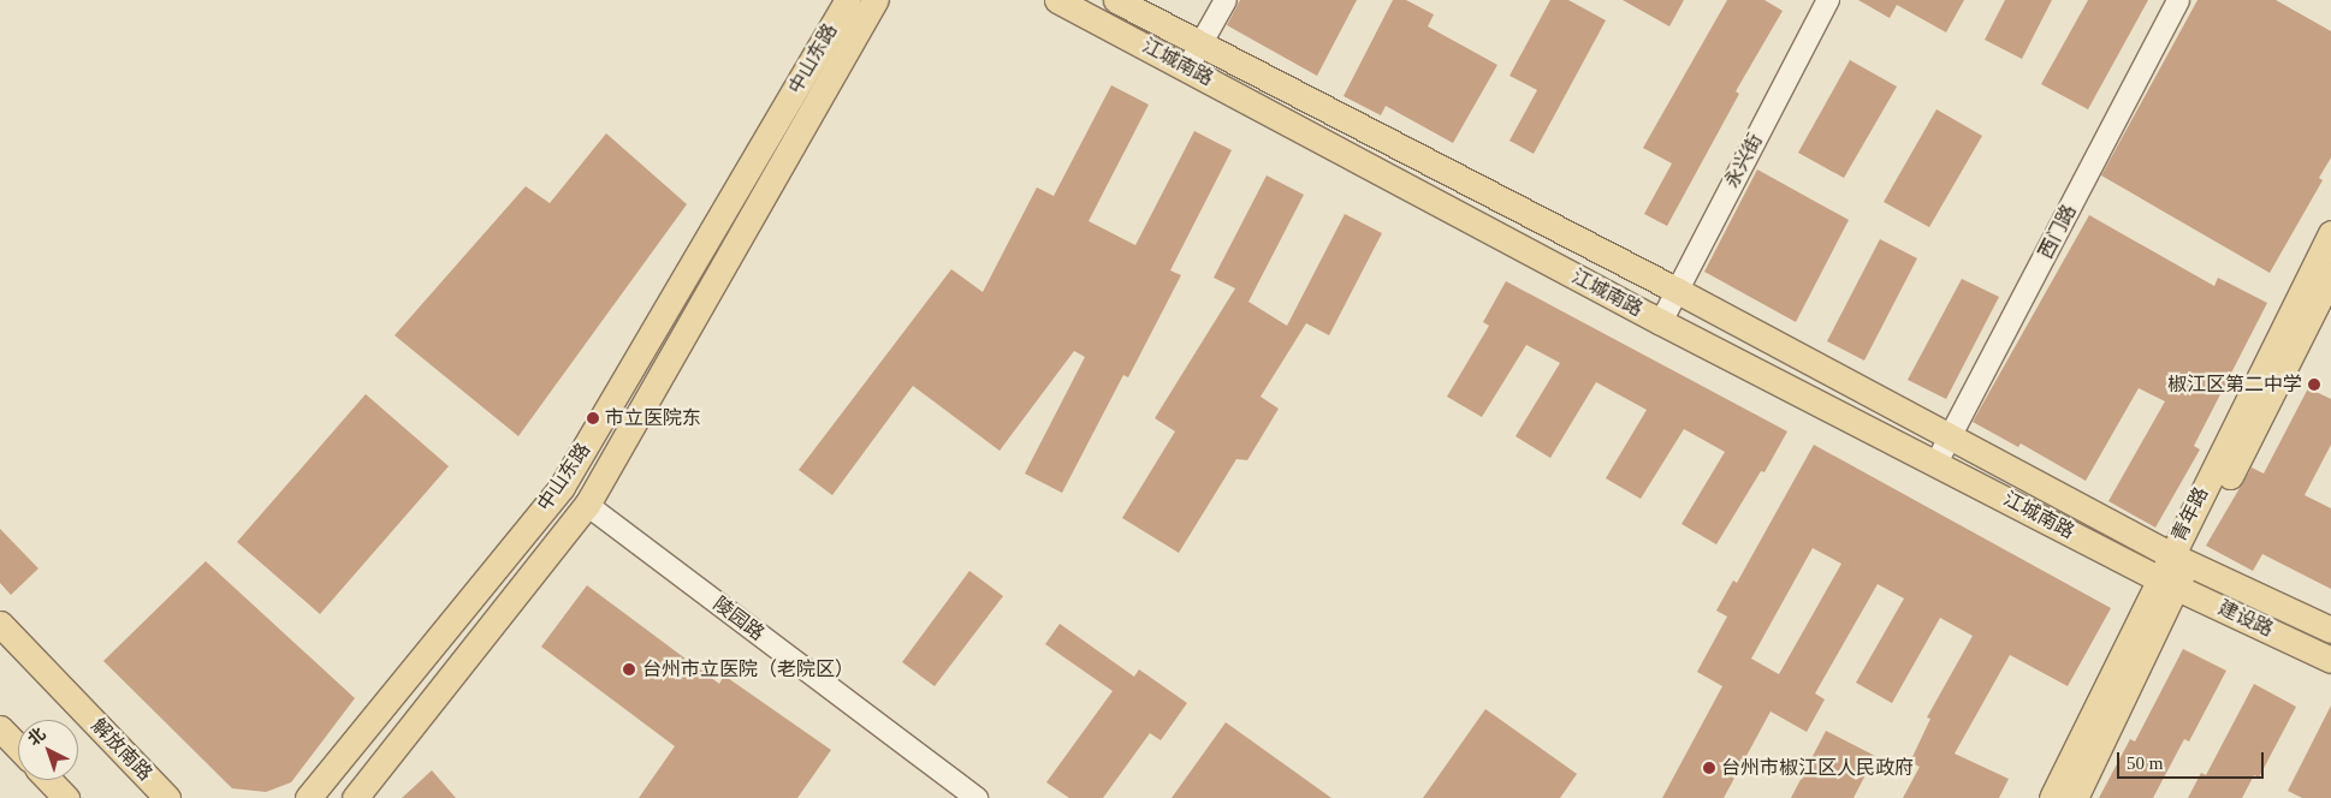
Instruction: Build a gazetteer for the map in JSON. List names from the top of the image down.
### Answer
{
  "streets": {
    "main road": [
      "中山东路",
      "江城南路",
      "青年路",
      "建设路",
      "解放南路"
    ],
    "street": ["永兴街", "西门路", "陵园路"]
  },
  "crossings": [
    ["中山东路", "陵园路"],
    ["江城南路", "永兴街"],
    ["江城南路", "西门路"],
    ["江城南路", "青年路"],
    ["江城南路", "建设路"],
    ["青年路", "建设路"]
  ],
  "places": [
    "椒江区第二中学",
    "市立医院东",
    "台州市立医院（老院区）",
    "台州市椒江区人民政府"
  ],
  "scale_bar": "50 m",
  "north": "top left"
}
